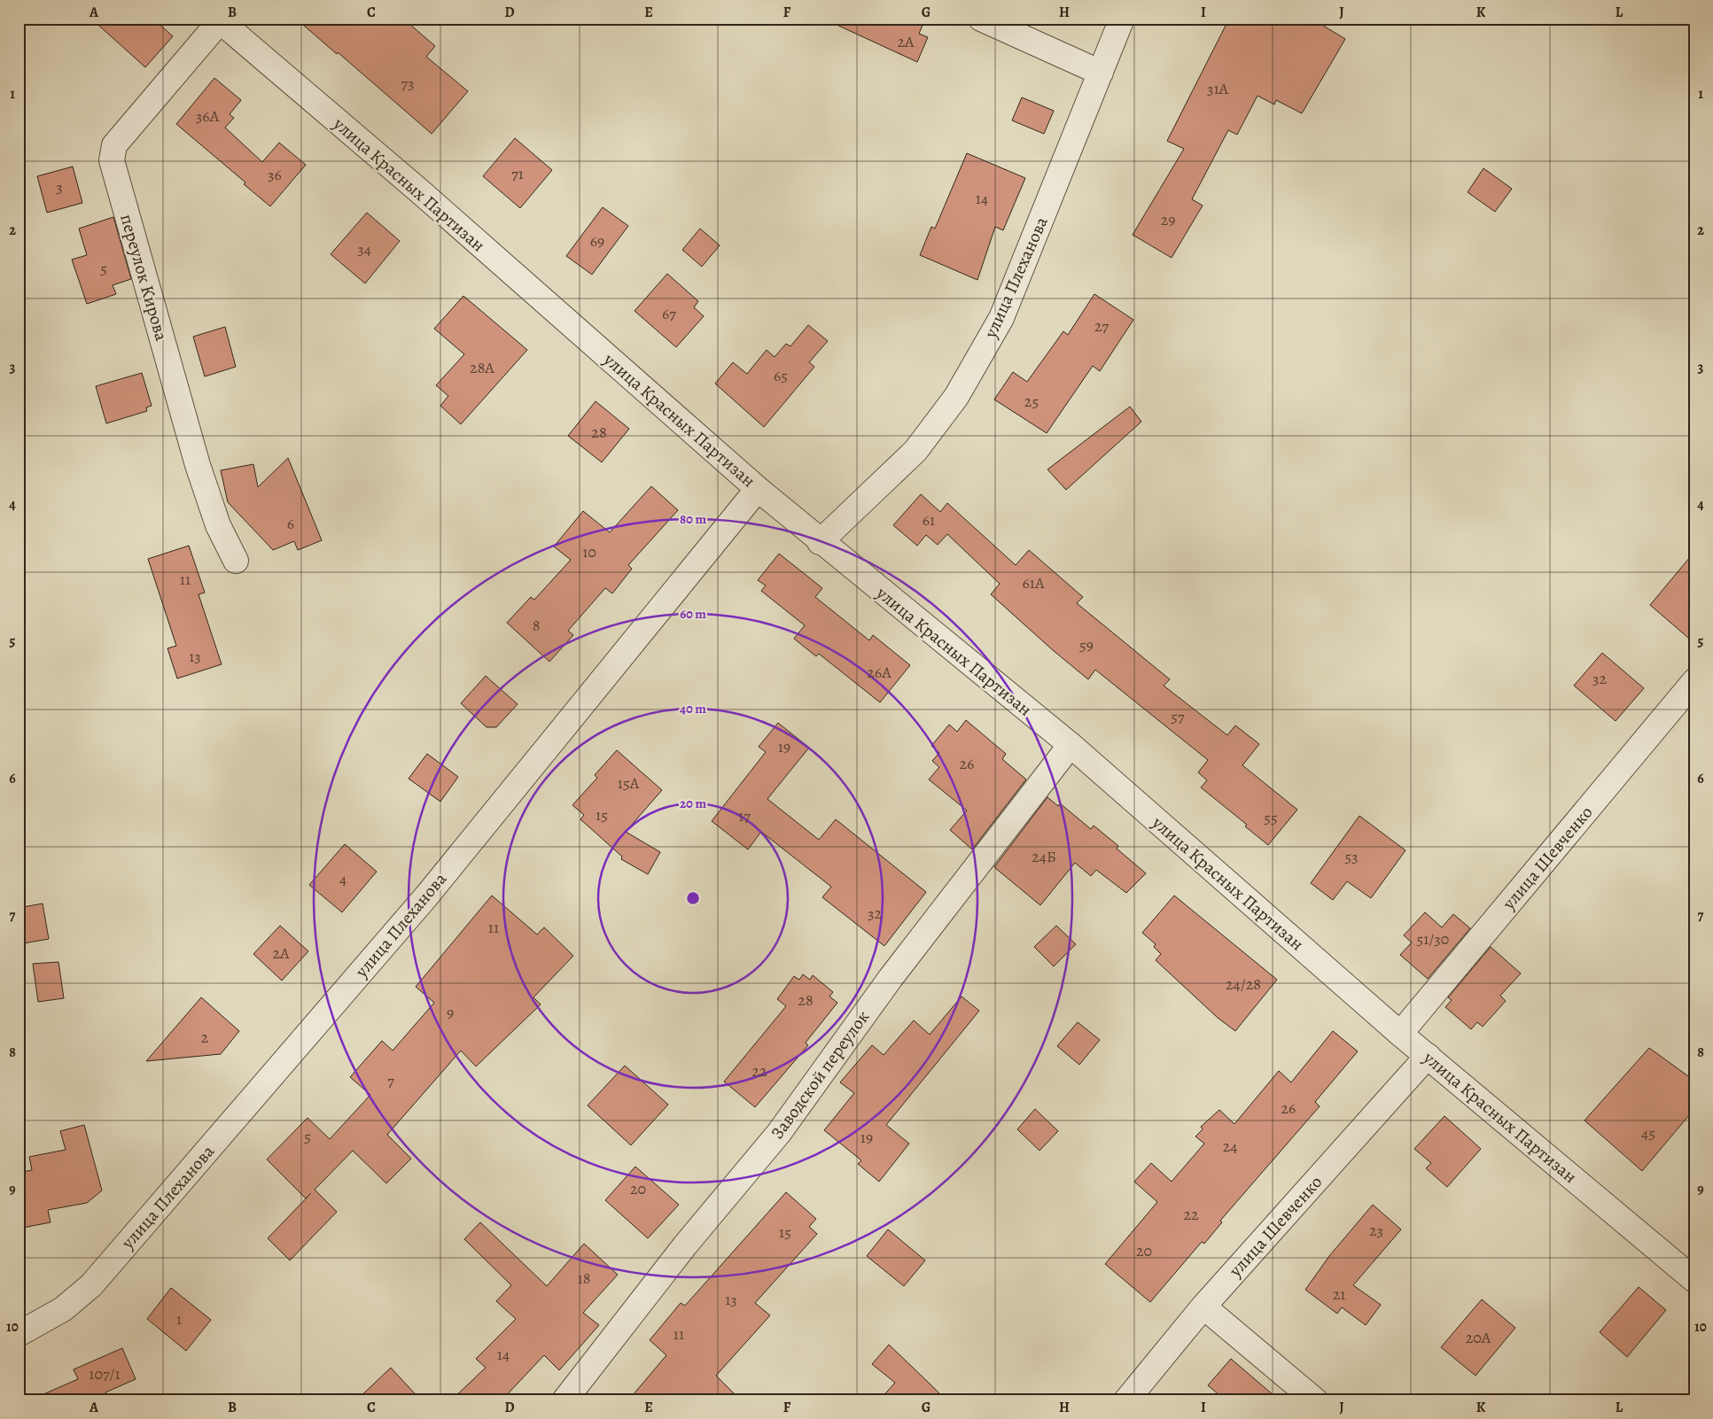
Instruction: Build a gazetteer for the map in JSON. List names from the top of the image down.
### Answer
{
  "streets": {
    "street": [
      "улица Красных Партизан",
      "переулок Кирова",
      "улица Плеханова",
      "улица Шевченко",
      "Заводской переулок"
    ]
  },
  "crossings": [
    ["улица Красных Партизан", "переулок Кирова"],
    ["улица Красных Партизан", "улица Плеханова"],
    ["улица Красных Партизан", "улица Шевченко"],
    ["улица Красных Партизан", "Заводской переулок"]
  ],
  "house_numbers": [
    "2А",
    "73",
    "31А",
    "36А",
    "71",
    "36",
    "3",
    "14",
    "29",
    "69",
    "34",
    "5",
    "67",
    "27",
    "28А",
    "65",
    "25",
    "28",
    "61",
    "6",
    "10",
    "11",
    "61А",
    "8",
    "59",
    "13",
    "26А",
    "32",
    "57",
    "19",
    "26",
    "15А",
    "15",
    "17",
    "55",
    "24Б",
    "53",
    "4",
    "32",
    "11",
    "51/30",
    "2А",
    "24/28",
    "28",
    "9",
    "2",
    "22",
    "7",
    "26",
    "45",
    "5",
    "19",
    "24",
    "20",
    "22",
    "23",
    "15",
    "20",
    "18",
    "21",
    "13",
    "1",
    "11",
    "20А",
    "14",
    "107/1"
  ],
  "grid": {
    "columns": [
      "A",
      "B",
      "C",
      "D",
      "E",
      "F",
      "G",
      "H",
      "I",
      "J",
      "K",
      "L"
    ],
    "rows": [
      "1",
      "2",
      "3",
      "4",
      "5",
      "6",
      "7",
      "8",
      "9",
      "10"
    ]
  },
  "rings": [
    "80 m",
    "60 m",
    "40 m",
    "20 m"
  ]
}
